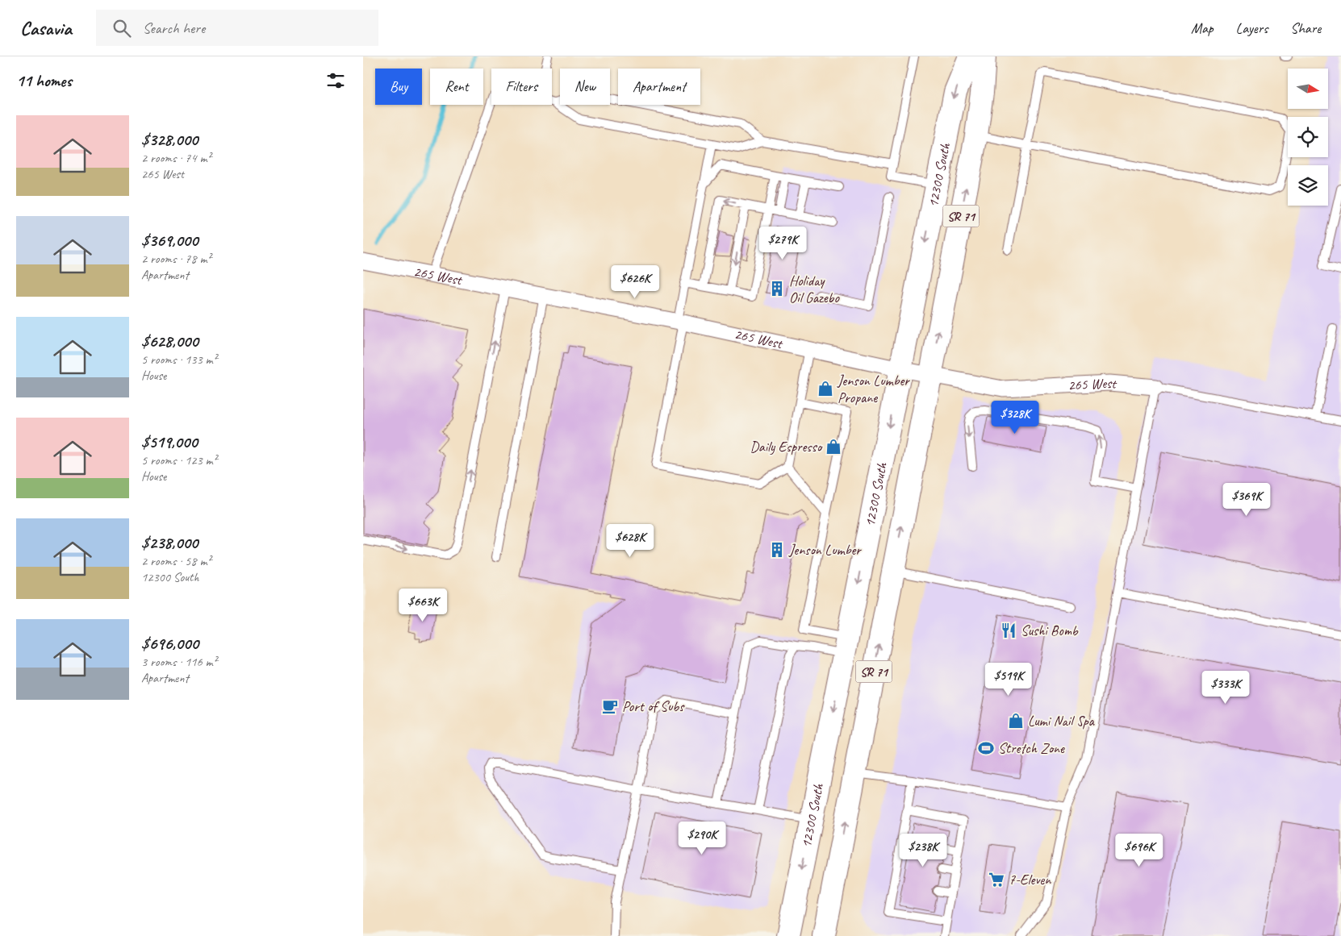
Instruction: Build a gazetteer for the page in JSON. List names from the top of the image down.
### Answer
{
  "streets": {
    "main road": ["12300 South", "SR 71"],
    "street": ["265 West"]
  },
  "crossings": [
    ["12300 South", "265 West"]
  ],
  "places": {
    "building": ["Holiday Oil Gazebo", "Jenson Lumber"],
    "shop": ["Jenson Lumber Propane", "Daily Espresso", "Lumi Nail Spa"],
    "restaurant": ["Sushi Bomb"],
    "cafe": ["Port of Subs"],
    "sports": ["Stretch Zone"],
    "supermarket": ["7-Eleven"]
  },
  "north": "right",
  "page": {
    "header": "Casavia",
    "search": "Search here",
    "nav": ["Map", "Layers", "Share"],
    "heading": "11 homes",
    "chip": [
      "Buy",
      "Rent",
      "Filters",
      "New",
      "Apartment"
    ],
    "list": [
      {
        "name": "$328,000",
        "note": "2 rooms · 74 m² · 265 West"
      },
      {
        "name": "$369,000",
        "note": "2 rooms · 78 m² · Apartment"
      },
      {
        "name": "$628,000",
        "note": "5 rooms · 133 m² · House"
      },
      {
        "name": "$519,000",
        "note": "5 rooms · 123 m² · House"
      },
      {
        "name": "$238,000",
        "note": "2 rooms · 58 m² · 12300 South"
      },
      {
        "name": "$696,000",
        "note": "3 rooms · 116 m² · Apartment"
      }
    ],
    "price": [
      "$279K",
      "$626K",
      "$328K",
      "$369K",
      "$628K",
      "$663K",
      "$519K",
      "$333K",
      "$290K",
      "$238K",
      "$696K"
    ]
  }
}
